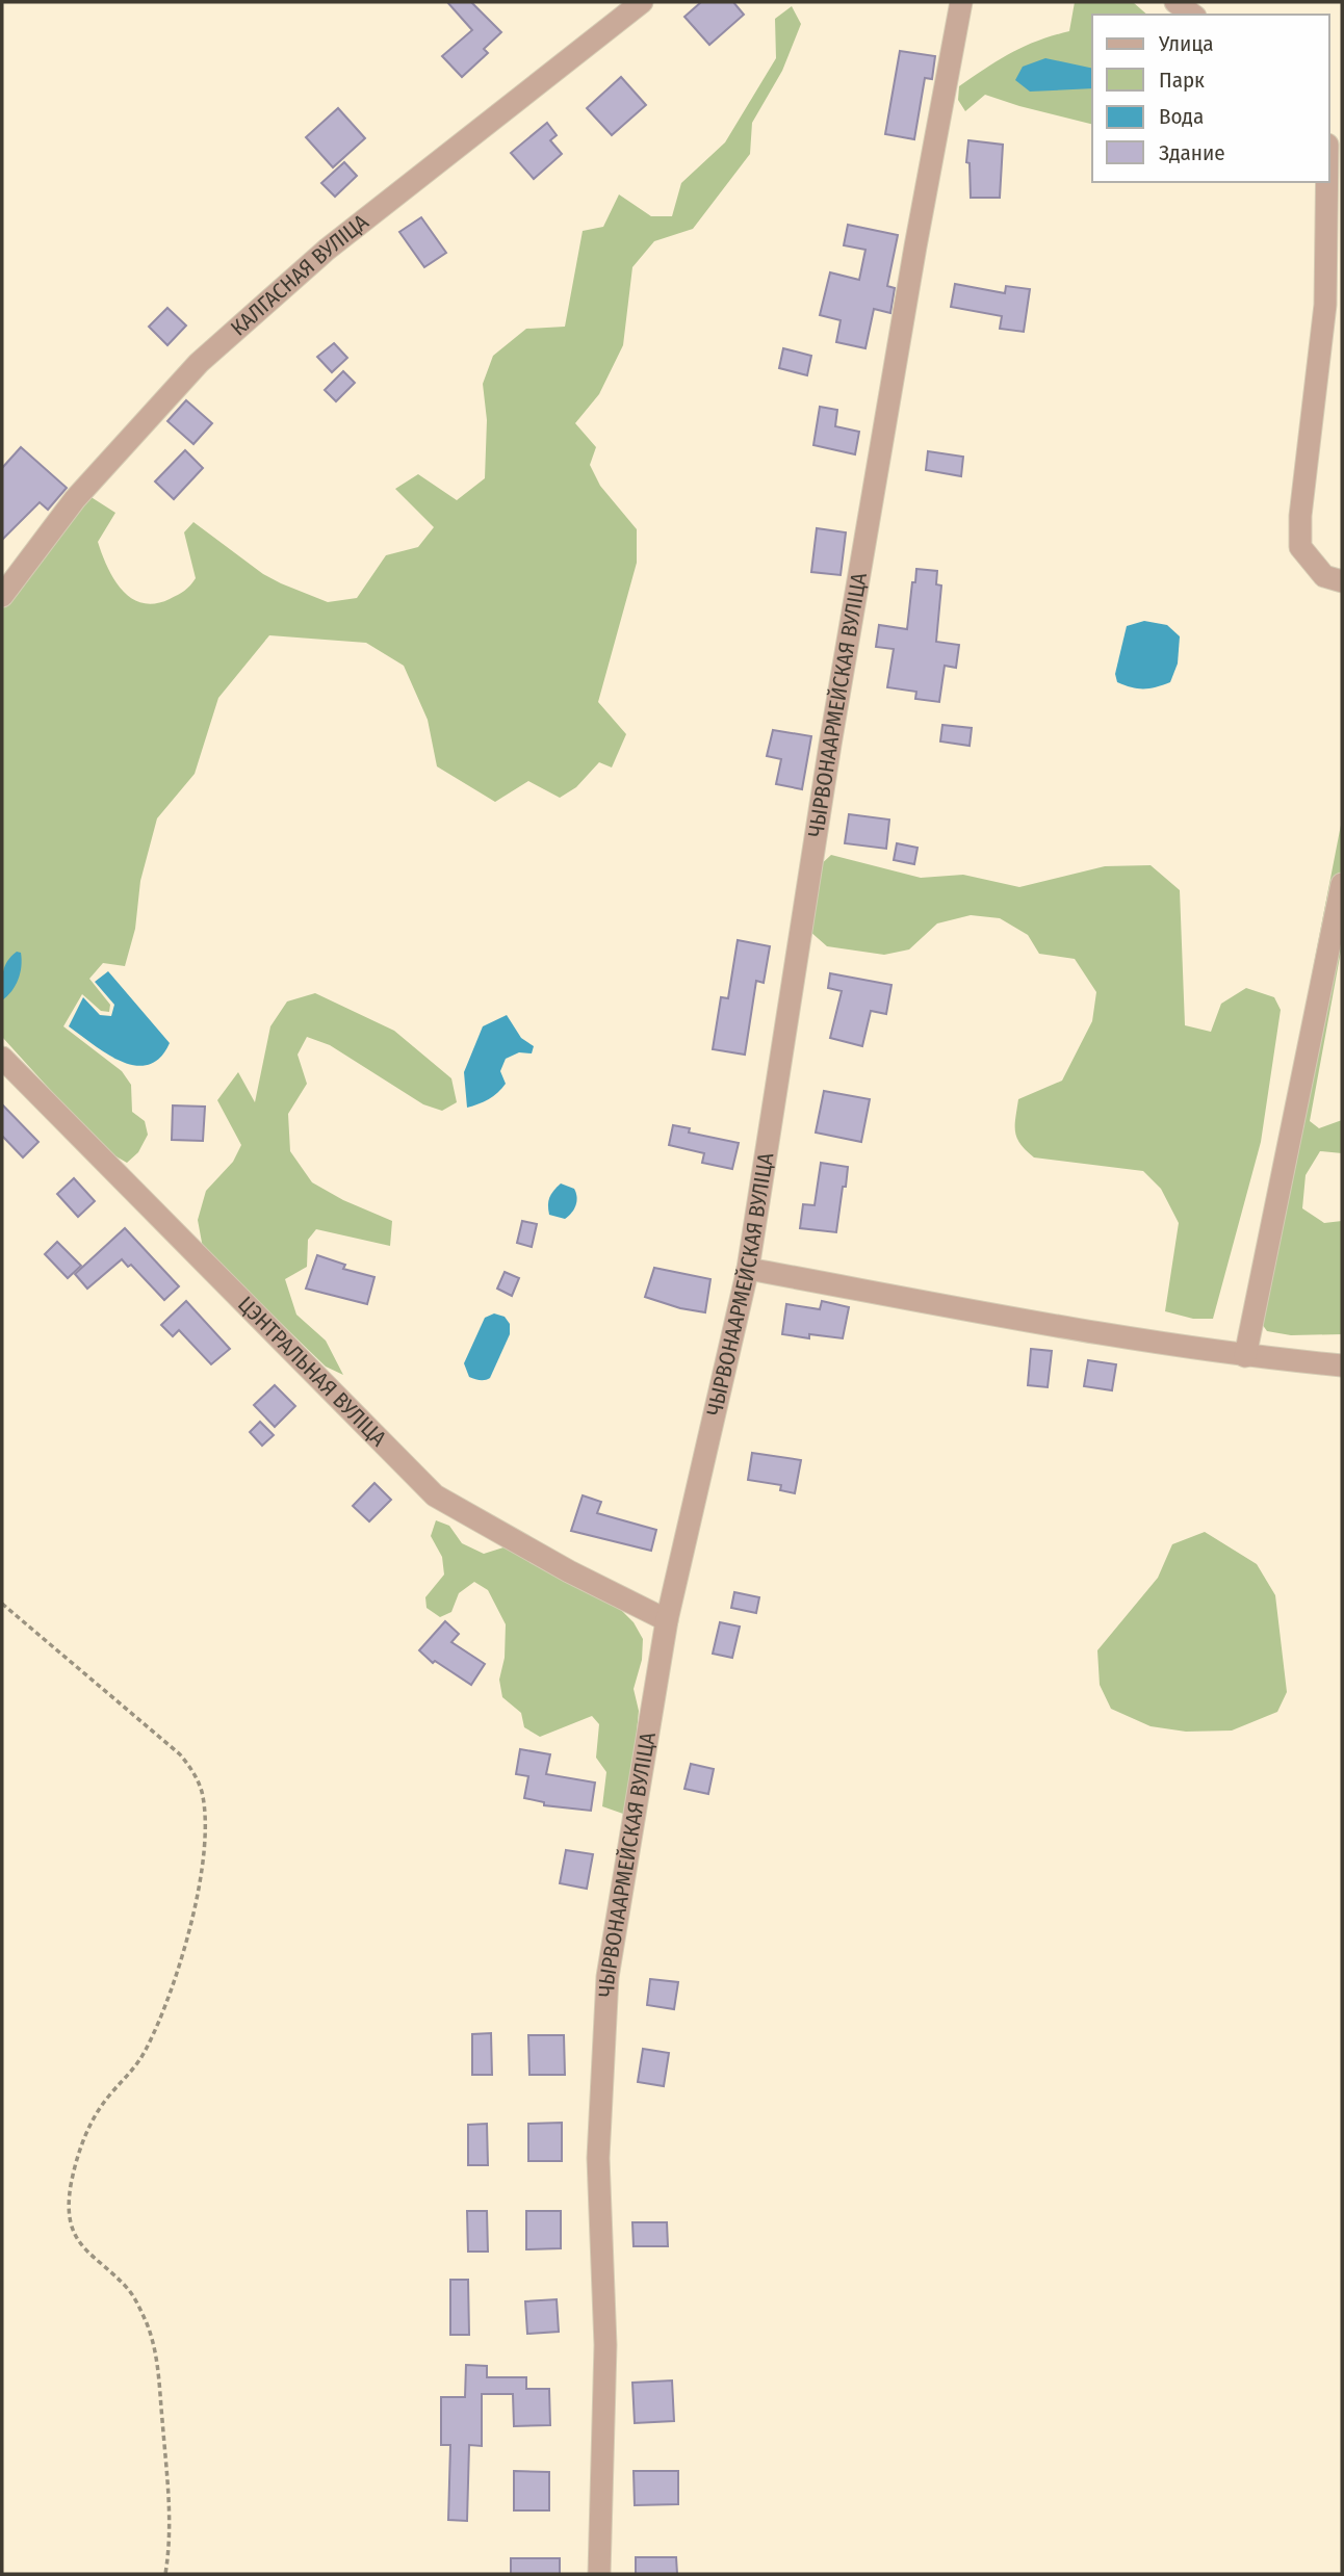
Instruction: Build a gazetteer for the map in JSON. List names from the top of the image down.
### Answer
{
  "streets": {
    "street": ["КАЛГАСНАЯ ВУЛІЦА", "ЧЫРВОНААРМЕЙСКАЯ ВУЛІЦА", "ЦЭНТРАЛЬНАЯ ВУЛІЦА"]
  },
  "crossings": [
    ["ЧЫРВОНААРМЕЙСКАЯ ВУЛІЦА", "ЦЭНТРАЛЬНАЯ ВУЛІЦА"]
  ],
  "legend": [
    "Улица",
    "Парк",
    "Вода",
    "Здание"
  ]
}
